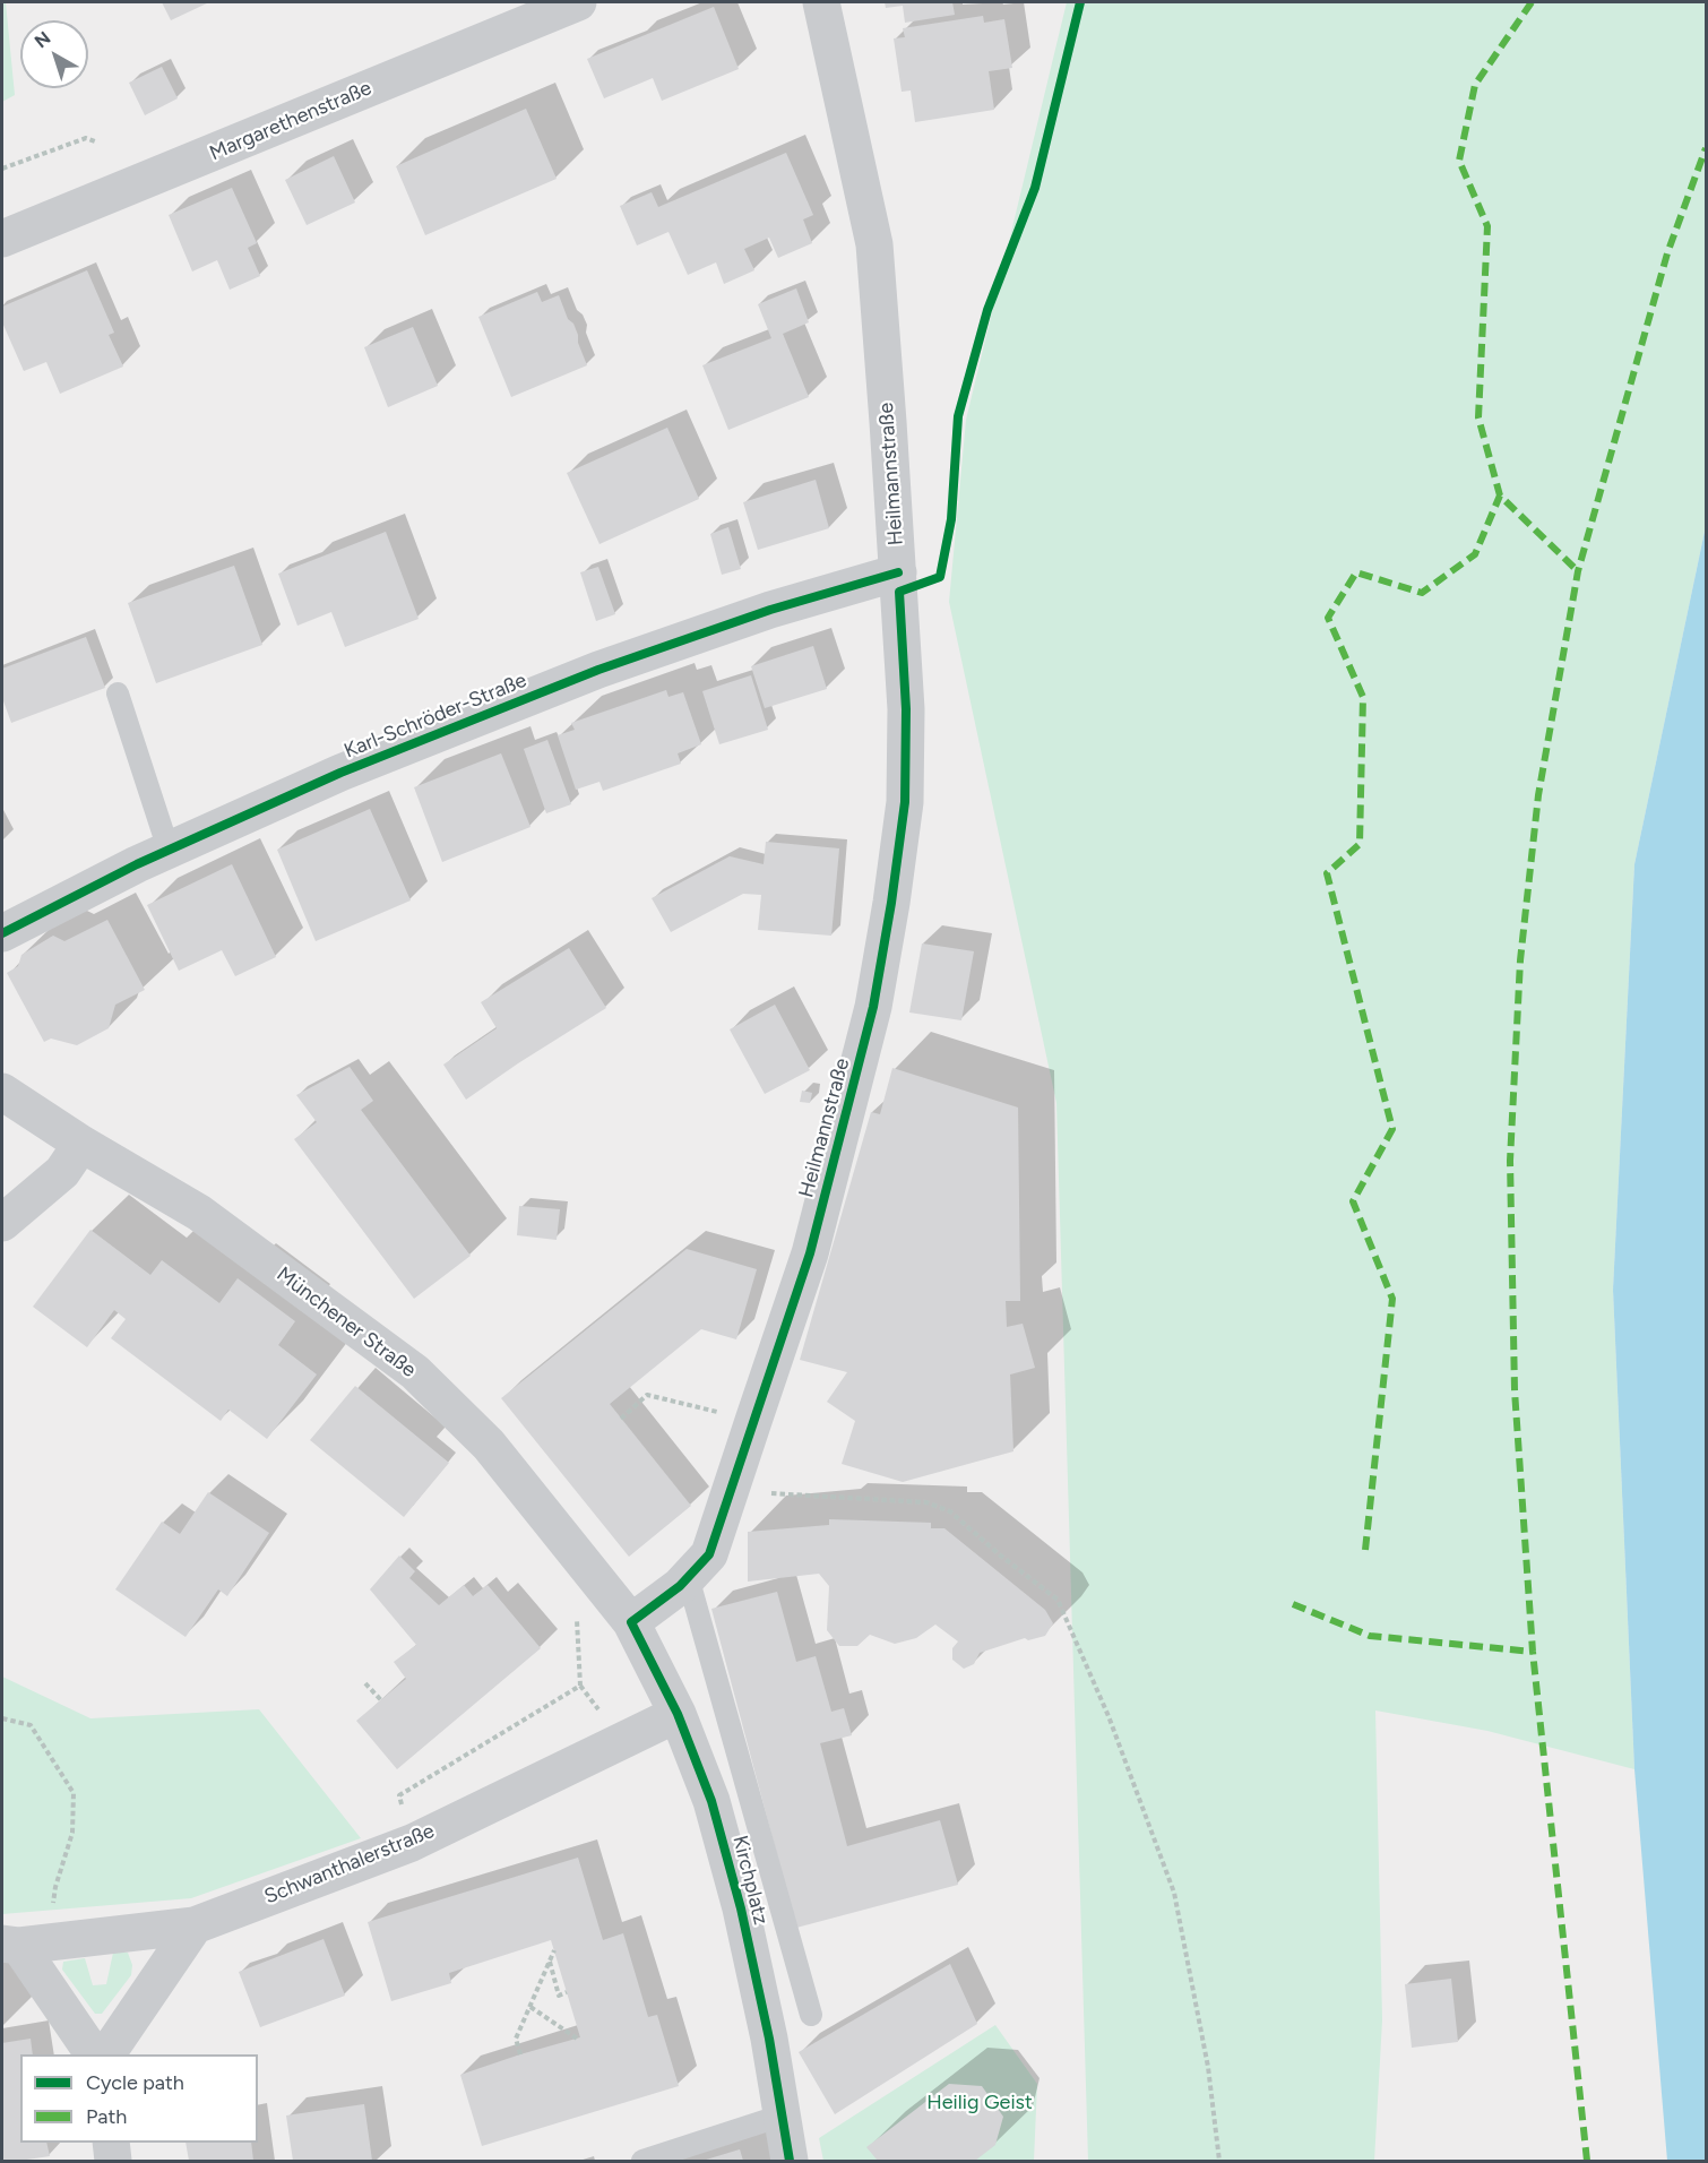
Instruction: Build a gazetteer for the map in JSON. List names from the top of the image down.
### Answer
{
  "streets": {
    "street": [
      "Margarethenstraße",
      "Heilmannstraße",
      "Karl-Schröder-Straße",
      "Münchener Straße",
      "Schwanthalerstraße",
      "Kirchplatz"
    ]
  },
  "crossings": [
    ["Heilmannstraße", "Karl-Schröder-Straße"],
    ["Heilmannstraße", "Münchener Straße"],
    ["Heilmannstraße", "Kirchplatz"],
    ["Münchener Straße", "Kirchplatz"],
    ["Schwanthalerstraße", "Kirchplatz"]
  ],
  "parks": ["Heilig Geist"],
  "legend": ["Cycle path", "Path"],
  "north": "top left"
}
